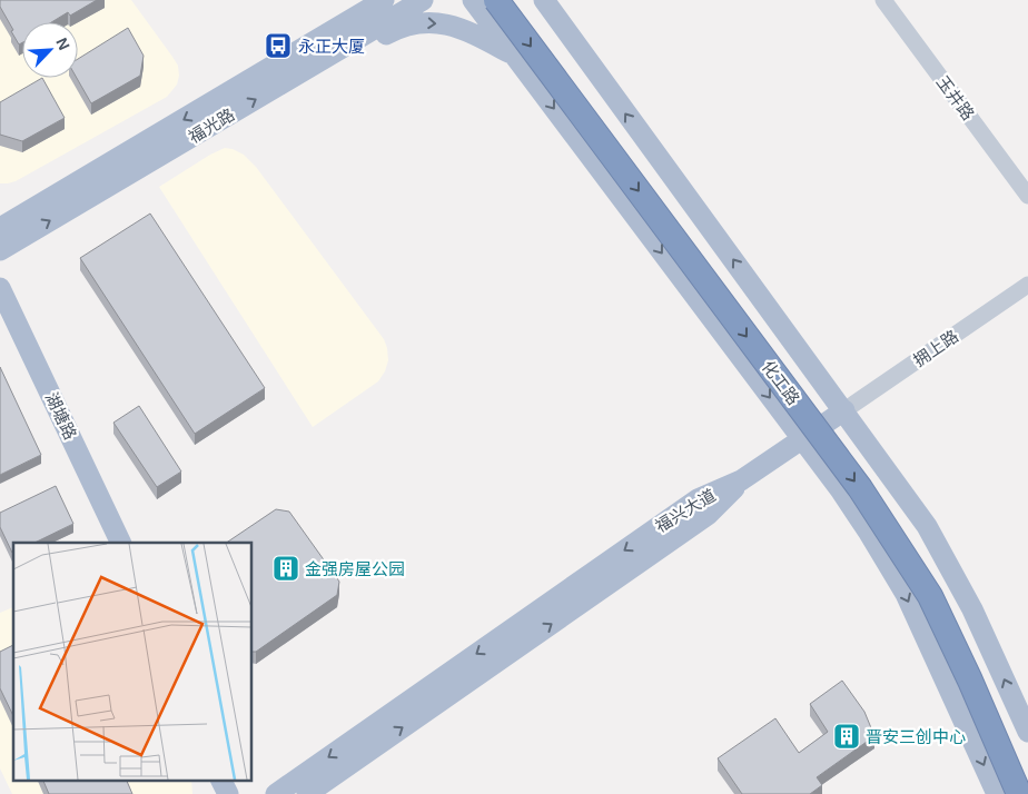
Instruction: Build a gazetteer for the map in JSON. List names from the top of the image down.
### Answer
{
  "streets": {
    "highway": ["化工路"],
    "main road": ["福光路", "湖塘路", "福兴大道"],
    "street": ["玉井路", "拥上路"]
  },
  "places": {
    "bus stop": ["永正大厦"],
    "building": ["金强房屋公园", "晋安三创中心"]
  },
  "north": "top right"
}
